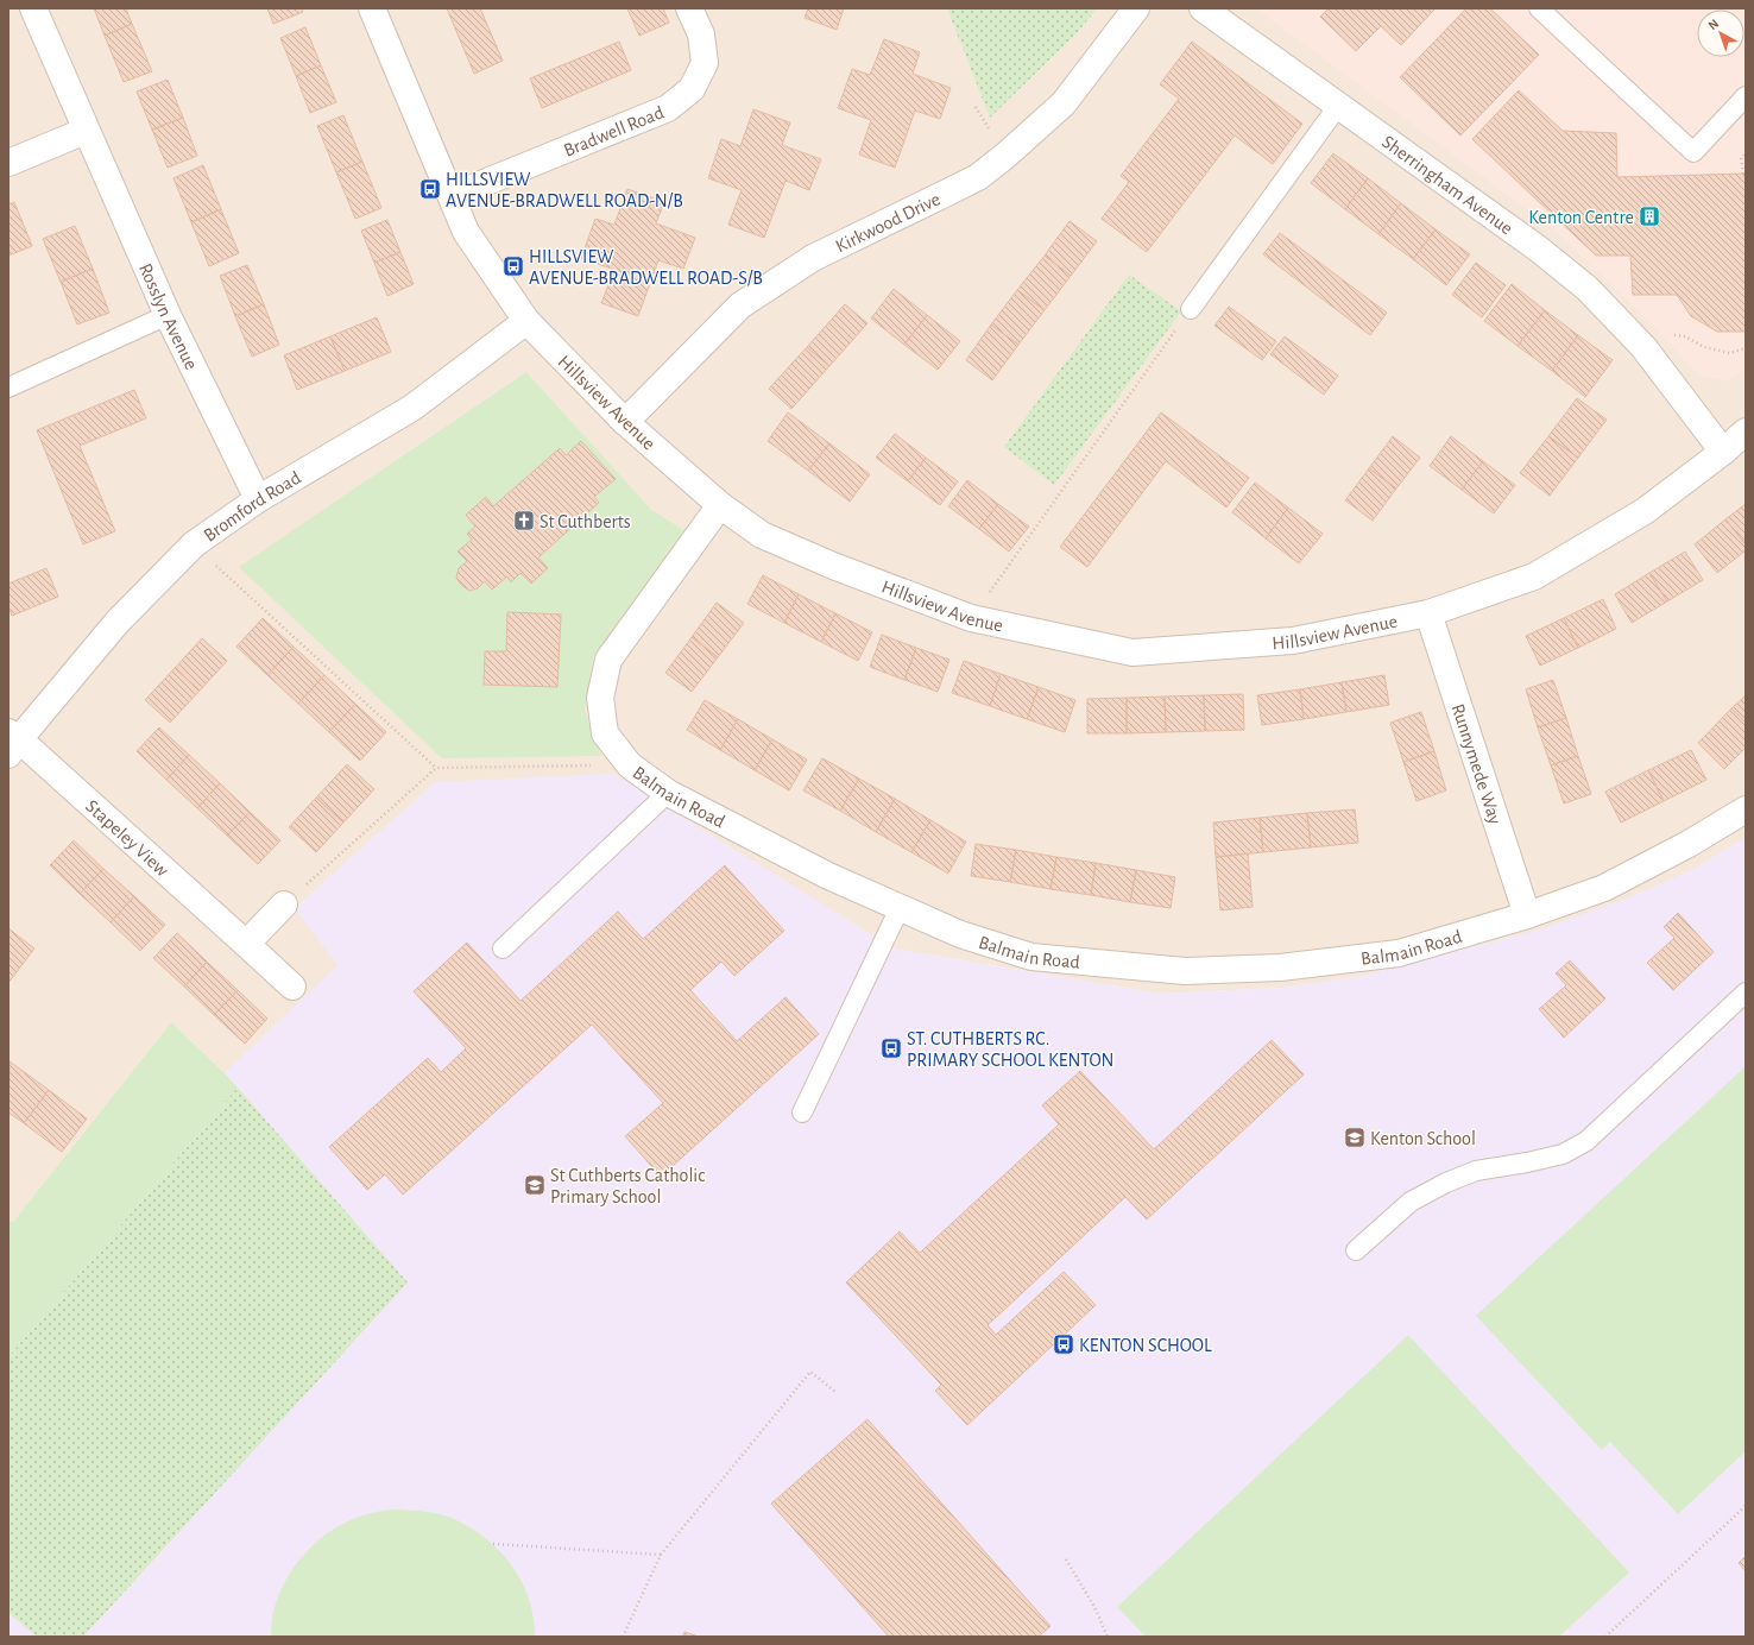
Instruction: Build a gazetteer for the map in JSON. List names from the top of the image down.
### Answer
{
  "streets": {
    "street": [
      "Bradwell Road",
      "Sherringham Avenue",
      "Kirkwood Drive",
      "Rosslyn Avenue",
      "Hillsview Avenue",
      "Bromford Road",
      "Runnymede Way",
      "Balmain Road",
      "Stapeley View"
    ]
  },
  "crossings": [
    ["Bradwell Road", "Hillsview Avenue"],
    ["Sherringham Avenue", "Hillsview Avenue"],
    ["Kirkwood Drive", "Hillsview Avenue"],
    ["Rosslyn Avenue", "Bromford Road"],
    ["Hillsview Avenue", "Bromford Road"],
    ["Hillsview Avenue", "Runnymede Way"],
    ["Hillsview Avenue", "Balmain Road"],
    ["Bromford Road", "Stapeley View"],
    ["Runnymede Way", "Balmain Road"]
  ],
  "places": {
    "bus stop": [
      "HILLSVIEW AVENUE-BRADWELL ROAD-N/B",
      "HILLSVIEW AVENUE-BRADWELL ROAD-S/B",
      "ST. CUTHBERTS RC. PRIMARY SCHOOL KENTON",
      "KENTON SCHOOL"
    ],
    "building": ["Kenton Centre"],
    "church": ["St Cuthberts"],
    "school or university": ["Kenton School", "St Cuthberts Catholic Primary School"]
  },
  "north": "top left"
}
